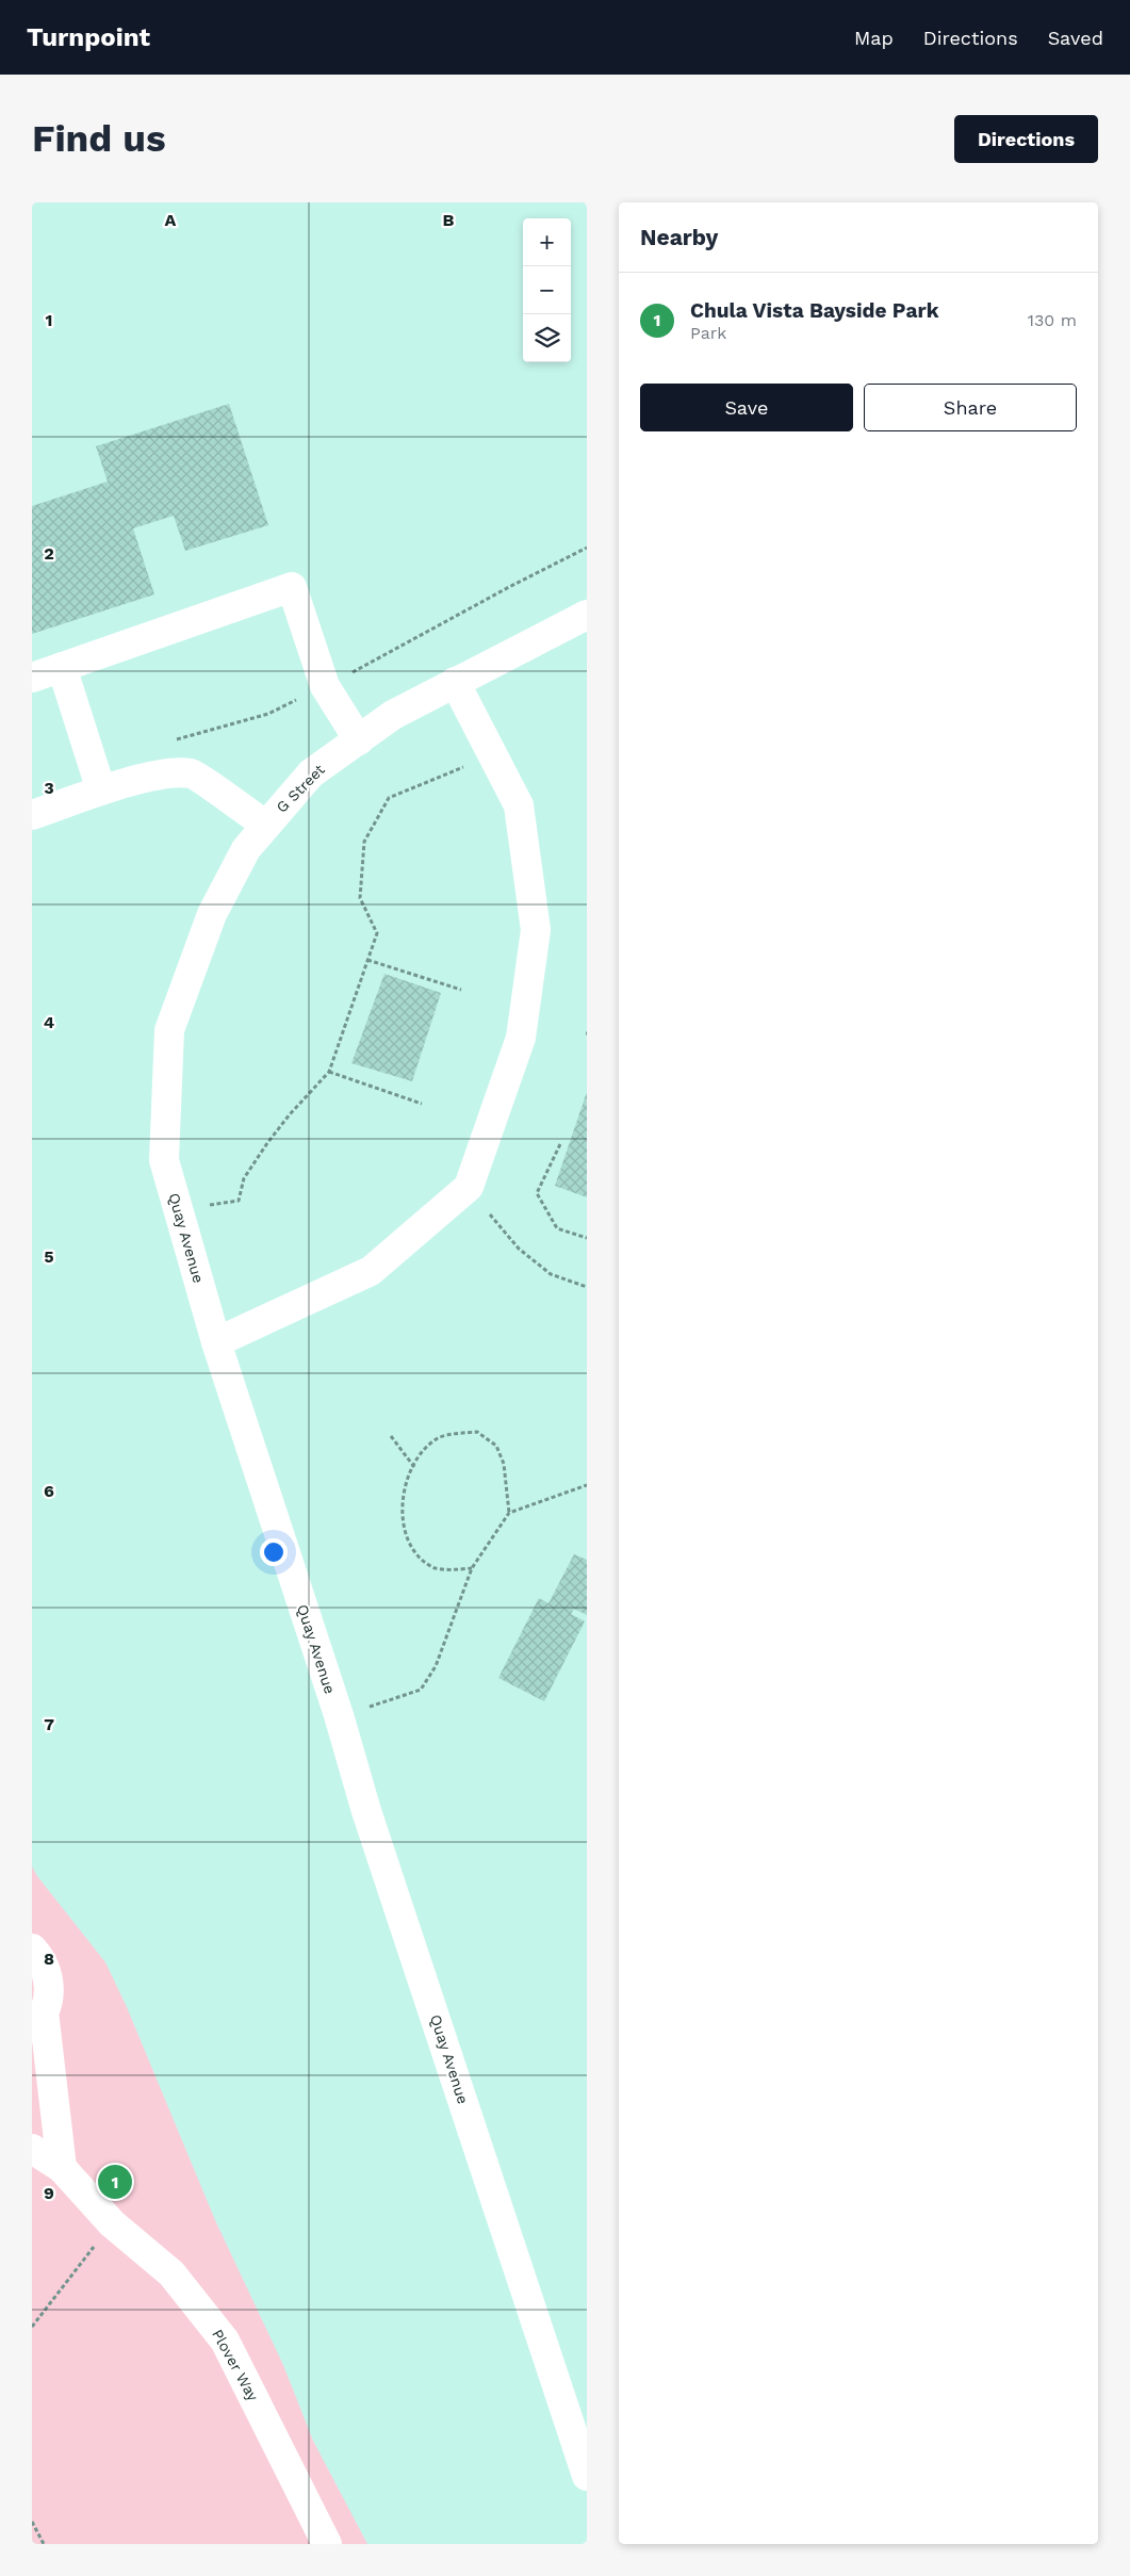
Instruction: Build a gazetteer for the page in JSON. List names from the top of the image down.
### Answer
{
  "streets": {
    "street": ["G Street", "Quay Avenue", "Plover Way"]
  },
  "crossings": [
    ["G Street", "Quay Avenue"]
  ],
  "page": {
    "header": "Turnpoint",
    "nav": ["Map", "Directions", "Saved"],
    "buttons": [
      "Directions",
      ["Save", "Share"]
    ],
    "title": "Find us",
    "heading": "Nearby",
    "map_buttons": ["+", "−"],
    "list": [
      {
        "mark": "1",
        "name": "Chula Vista Bayside Park",
        "note": "Park",
        "value": "130 m"
      }
    ],
    "pins": "1"
  },
  "grid": {
    "columns": ["A", "B"],
    "rows": [
      "1",
      "2",
      "3",
      "4",
      "5",
      "6",
      "7",
      "8",
      "9"
    ]
  }
}
